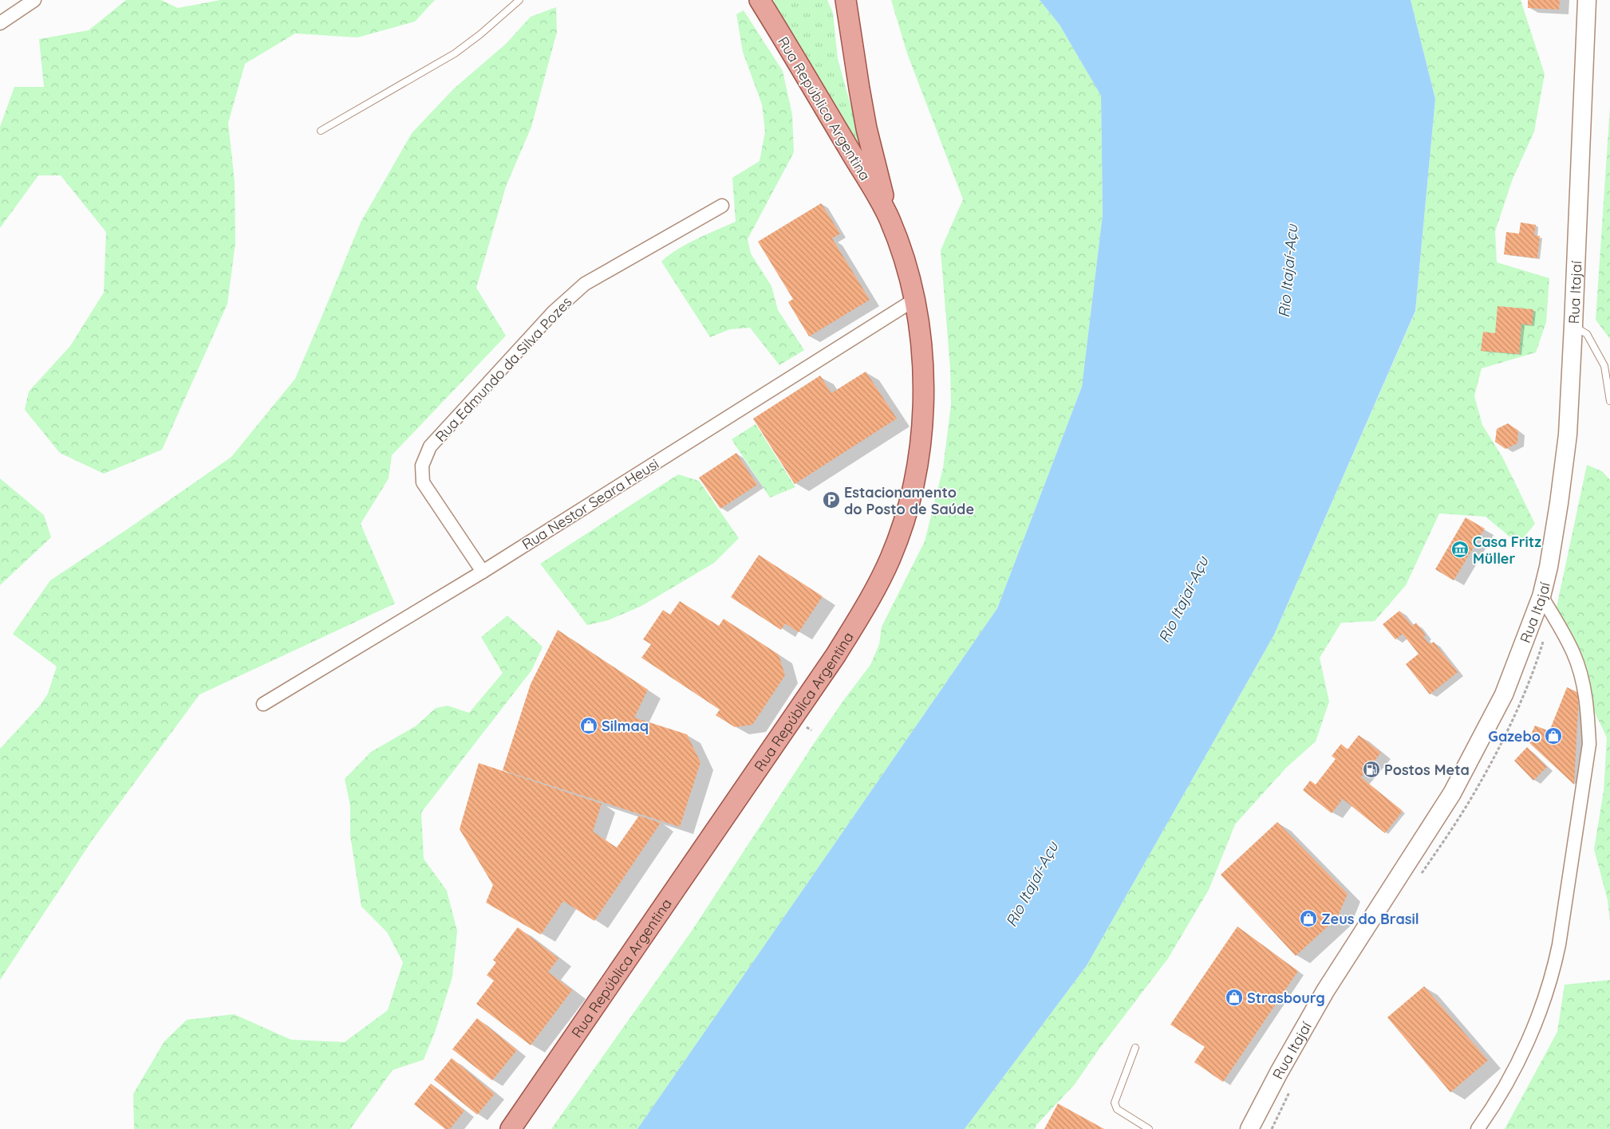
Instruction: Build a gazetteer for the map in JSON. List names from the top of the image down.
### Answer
{
  "streets": {
    "main road": ["Rua República Argentina", "Rua Itajaí"],
    "street": ["Rua Edmundo da Silva Pozes", "Rua Nestor Seara Heusi"]
  },
  "crossings": [
    ["Rua República Argentina", "Rua Nestor Seara Heusi"],
    ["Rua Edmundo da Silva Pozes", "Rua Nestor Seara Heusi"]
  ],
  "water": ["Rio Itajaí-Açu"],
  "places": {
    "parking": ["Estacionamento do Posto de Saúde"],
    "museum": ["Casa Fritz Müller"],
    "shop": [
      "Silmaq",
      "Gazebo",
      "Zeus do Brasil",
      "Strasbourg"
    ],
    "fuel station": ["Postos Meta"]
  }
}
